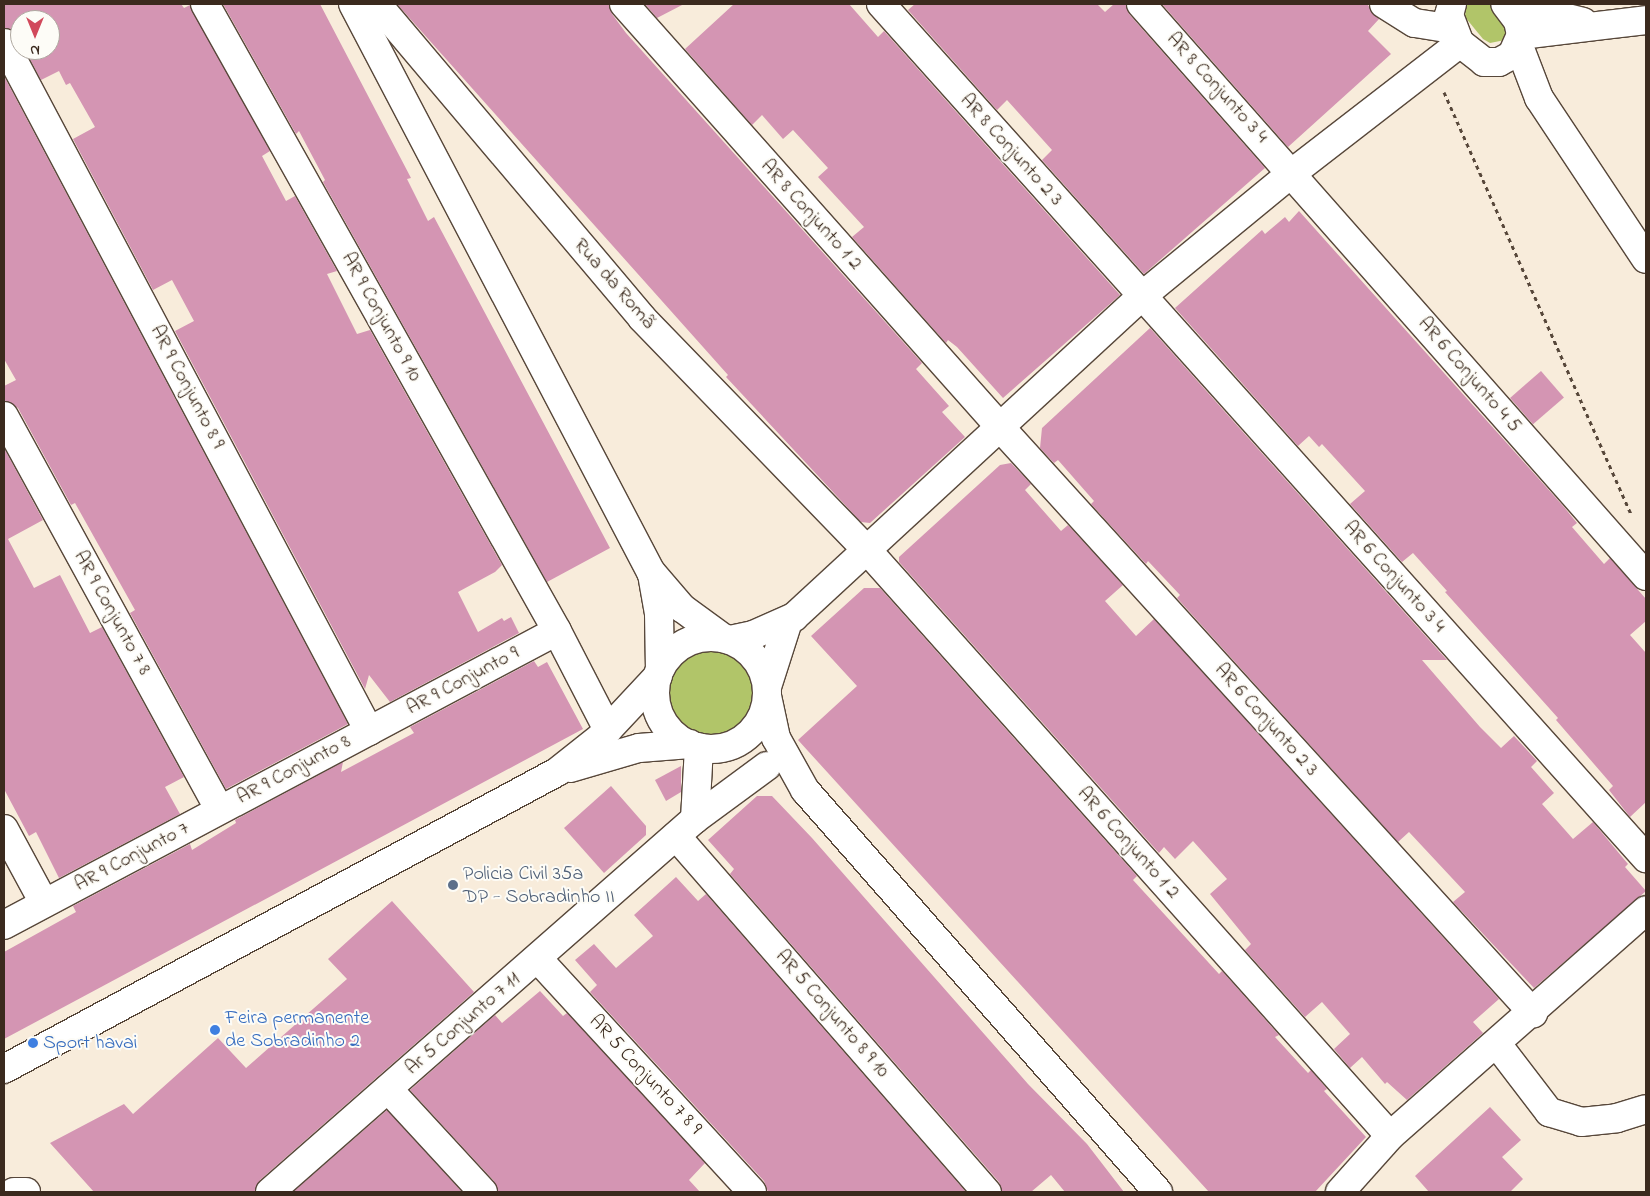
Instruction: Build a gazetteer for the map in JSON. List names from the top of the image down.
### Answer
{
  "streets": {
    "street": [
      "AR 8 Conjunto 3 4",
      "AR 8 Conjunto 2 3",
      "AR 8 Conjunto 1 2",
      "Rua da Romã",
      "AR 9 Conjunto 9 10",
      "AR 6 Conjunto 4 5",
      "AR 9 Conjunto 8 9",
      "AR 6 Conjunto 3 4",
      "AR 9 Conjunto 7 8",
      "AR 9 Conjunto 9",
      "AR 6 Conjunto 2 3",
      "AR 9 Conjunto 8",
      "AR 6 Conjunto 1 2",
      "AR 9 Conjunto 7",
      "AR 5 Conjunto 8 9 10",
      "Ar 5 Conjunto 7 11",
      "AR 5 Conjunto 7 8 9"
    ]
  },
  "crossings": [
    ["AR 8 Conjunto 3 4", "AR 6 Conjunto 4 5"],
    ["AR 8 Conjunto 2 3", "AR 6 Conjunto 3 4"],
    ["AR 8 Conjunto 1 2", "AR 6 Conjunto 2 3"],
    ["Rua da Romã", "AR 6 Conjunto 1 2"],
    ["AR 9 Conjunto 9 10", "AR 9 Conjunto 9"],
    ["AR 9 Conjunto 8 9", "AR 9 Conjunto 9"],
    ["AR 9 Conjunto 8 9", "AR 9 Conjunto 8"],
    ["AR 9 Conjunto 7 8", "AR 9 Conjunto 8"],
    ["AR 9 Conjunto 7 8", "AR 9 Conjunto 7"],
    ["AR 9 Conjunto 9", "AR 9 Conjunto 8"],
    ["AR 9 Conjunto 8", "AR 9 Conjunto 7"],
    ["AR 5 Conjunto 8 9 10", "Ar 5 Conjunto 7 11"],
    ["Ar 5 Conjunto 7 11", "AR 5 Conjunto 7 8 9"]
  ],
  "places": ["Policia Civil 35a DP - Sobradinho II", "Feira permanente de Sobradinho 2", "Sport havai"],
  "north": "bottom"
}
